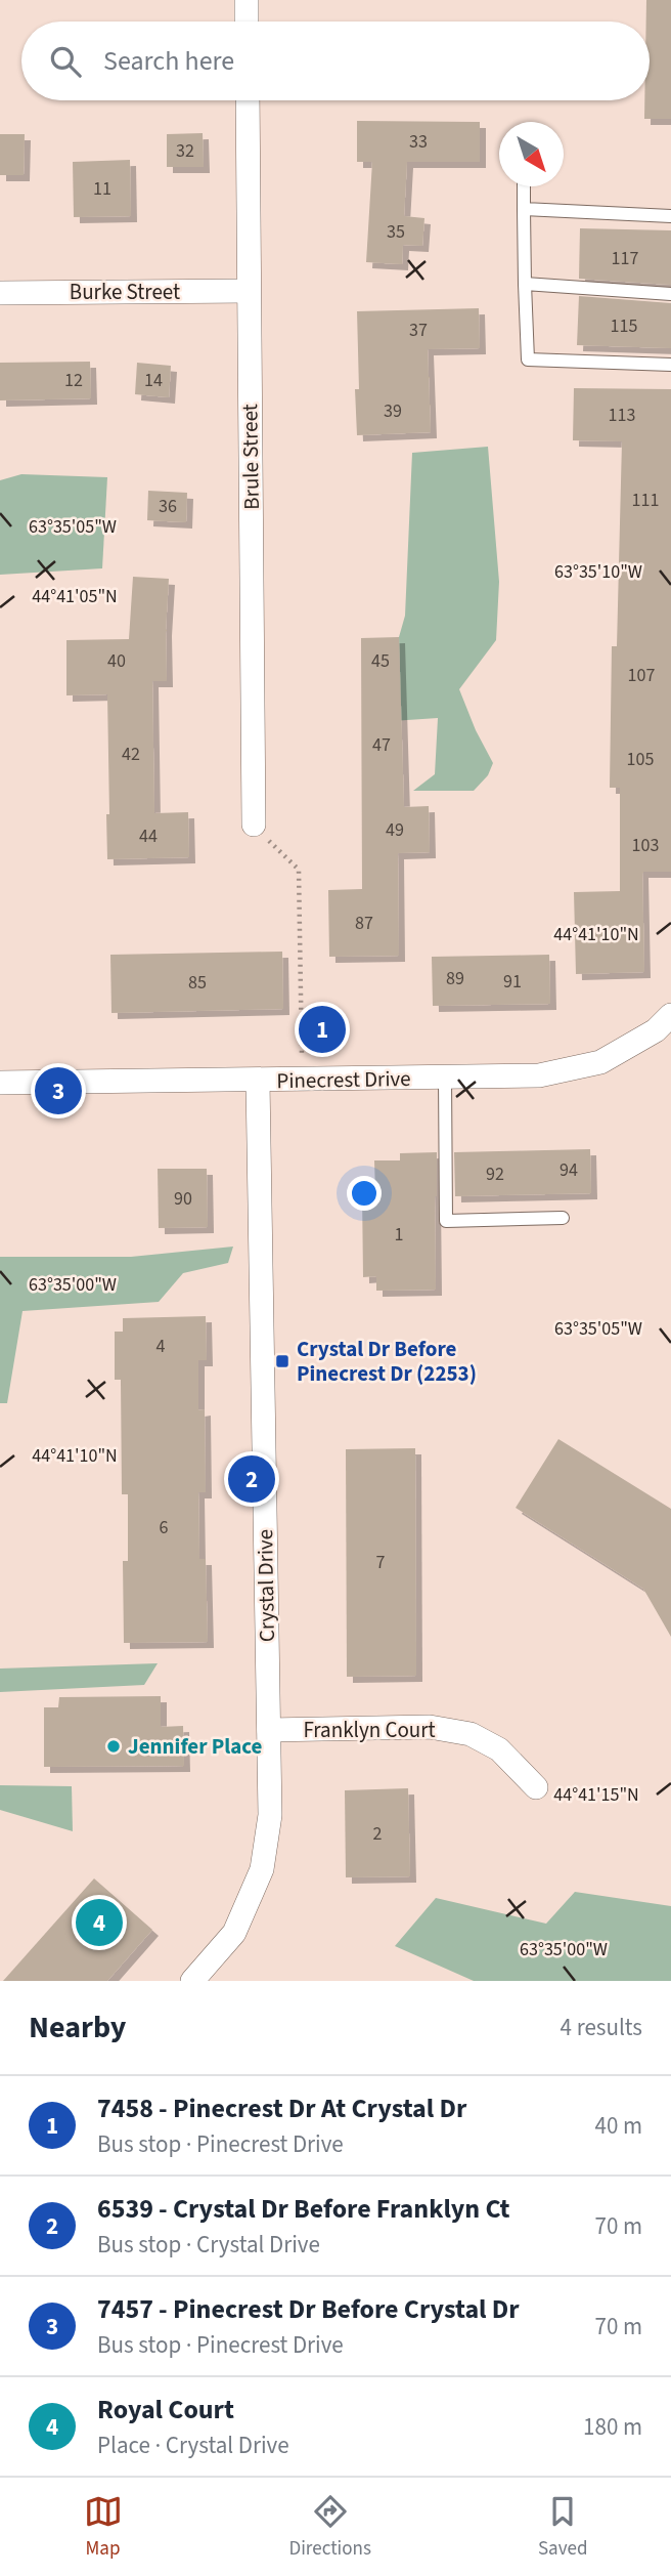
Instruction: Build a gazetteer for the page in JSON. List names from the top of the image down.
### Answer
{
  "streets": {
    "street": [
      "Burke Street",
      "Brule Street",
      "Pinecrest Drive",
      "Crystal Drive",
      "Franklyn Court"
    ]
  },
  "crossings": [
    ["Burke Street", "Brule Street"],
    ["Pinecrest Drive", "Crystal Drive"],
    ["Crystal Drive", "Franklyn Court"]
  ],
  "places": {
    "transit": ["Crystal Dr Before Pinecrest Dr (2253)"],
    "other": ["Jennifer Place"]
  },
  "house_numbers": [
    "33",
    "32",
    "11",
    "35",
    "117",
    "115",
    "37",
    "12",
    "14",
    "39",
    "113",
    "111",
    "36",
    "40",
    "45",
    "107",
    "47",
    "42",
    "105",
    "49",
    "44",
    "103",
    "87",
    "89",
    "91",
    "85",
    "94",
    "92",
    "90",
    "1",
    "4",
    "6",
    "7",
    "2"
  ],
  "north": "bottom right",
  "page": {
    "search": "Search here",
    "pins": [
      "1",
      "3",
      "2",
      "4"
    ],
    "heading": ["Nearby", "4 results"],
    "list": [
      {
        "mark": "1",
        "name": "7458 - Pinecrest Dr At Crystal Dr",
        "note": "Bus stop · Pinecrest Drive",
        "value": "40 m"
      },
      {
        "mark": "2",
        "name": "6539 - Crystal Dr Before Franklyn Ct",
        "note": "Bus stop · Crystal Drive",
        "value": "70 m"
      },
      {
        "mark": "3",
        "name": "7457 - Pinecrest Dr Before Crystal Dr",
        "note": "Bus stop · Pinecrest Drive",
        "value": "70 m"
      },
      {
        "mark": "4",
        "name": "Royal Court",
        "note": "Place · Crystal Drive",
        "value": "180 m"
      }
    ],
    "nav": ["Map", "Directions", "Saved"]
  },
  "coordinates": [
    "63°35'05\"W",
    "63°35'10\"W",
    "44°41'05\"N",
    "44°41'10\"N",
    "63°35'00\"W",
    "44°41'15\"N"
  ]
}
